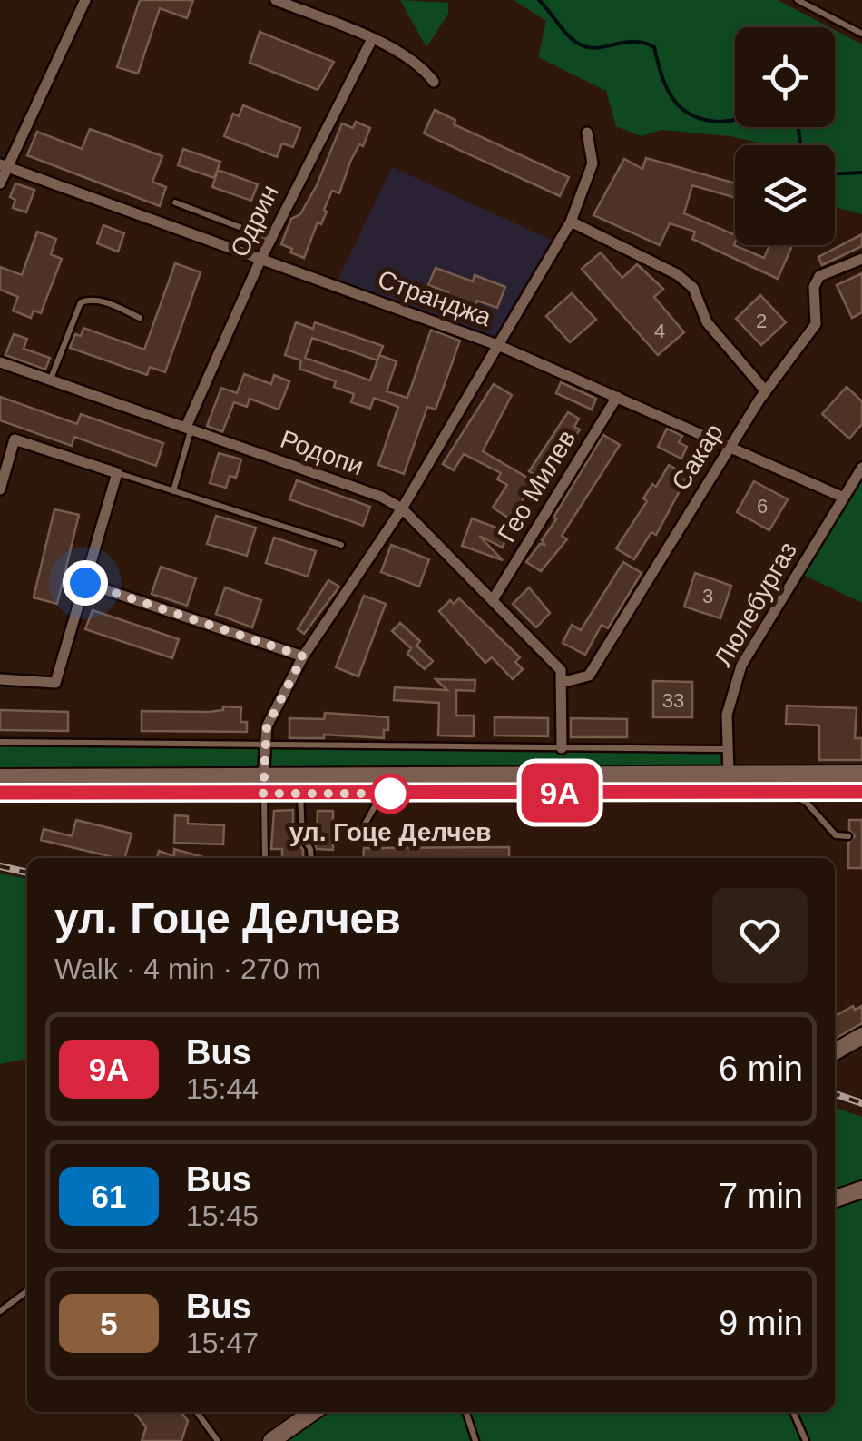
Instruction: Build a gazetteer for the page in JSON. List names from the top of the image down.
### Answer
{
  "streets": {
    "street": [
      "Одрин",
      "Странджа",
      "Родопи",
      "Сакар",
      "Гео Милев",
      "Люлебургаз"
    ]
  },
  "crossings": [
    ["Одрин", "Странджа"],
    ["Одрин", "Родопи"],
    ["Странджа", "Сакар"],
    ["Странджа", "Гео Милев"],
    ["Странджа", "Люлебургаз"],
    ["Родопи", "Сакар"],
    ["Родопи", "Гео Милев"]
  ],
  "places": ["ул. Гоце Делчев"],
  "lines": ["bus line 9А"],
  "house_numbers": [
    "2",
    "4",
    "6",
    "3",
    "33"
  ],
  "page": {
    "on_map": "9А",
    "heading": ["ул. Гоце Делчев", "Walk · 4 min · 270 m"],
    "list": [
      {
        "mark": "9А",
        "name": "Bus",
        "note": "15:44",
        "value": "6 min"
      },
      {
        "mark": "61",
        "name": "Bus",
        "note": "15:45",
        "value": "7 min"
      },
      {
        "mark": "5",
        "name": "Bus",
        "note": "15:47",
        "value": "9 min"
      }
    ]
  }
}
